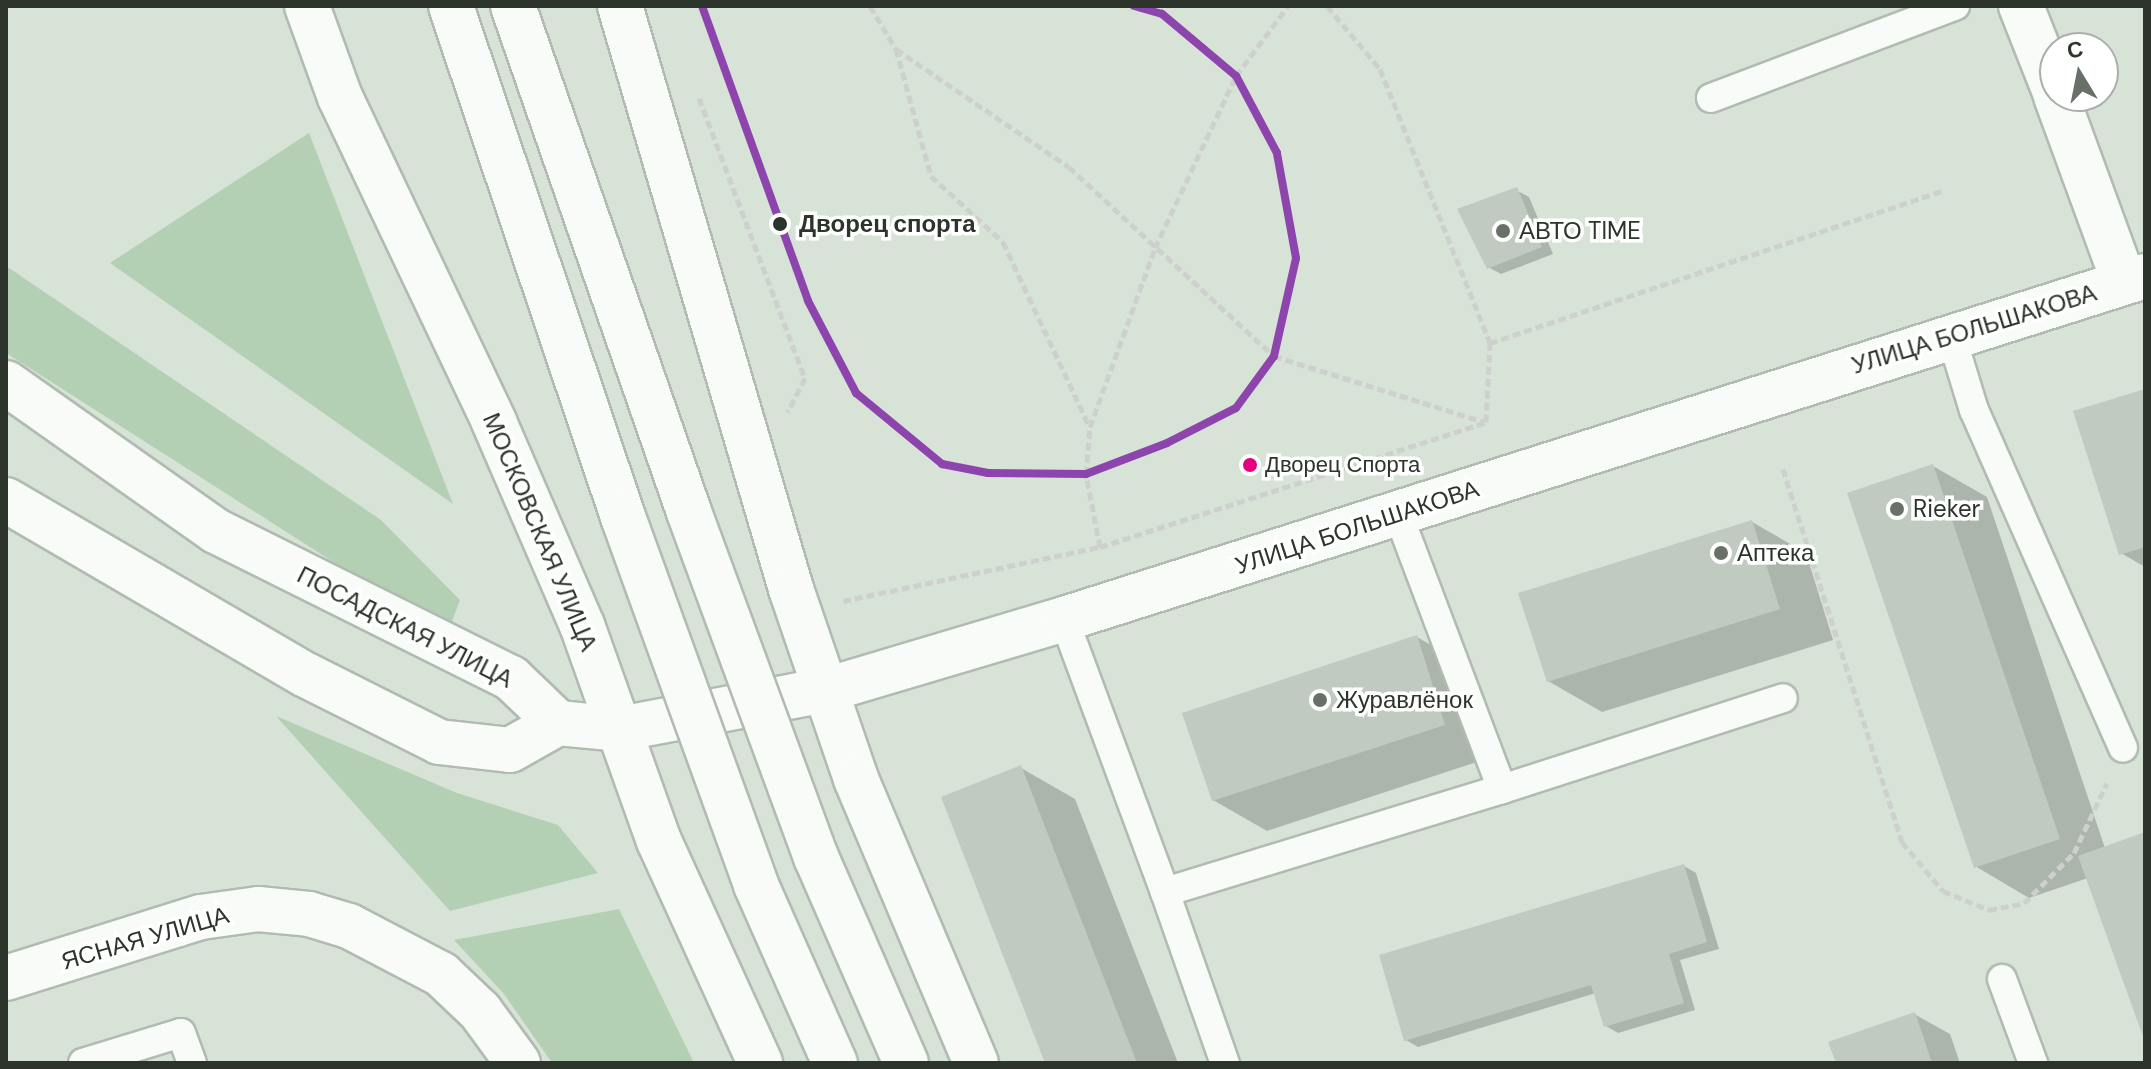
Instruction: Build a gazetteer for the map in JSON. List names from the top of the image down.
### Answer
{
  "streets": {
    "main road": [
      "УЛИЦА БОЛЬШАКОВА",
      "МОСКОВСКАЯ УЛИЦА",
      "ПОСАДСКАЯ УЛИЦА",
      "ЯСНАЯ УЛИЦА"
    ]
  },
  "crossings": [
    ["УЛИЦА БОЛЬШАКОВА", "МОСКОВСКАЯ УЛИЦА"],
    ["УЛИЦА БОЛЬШАКОВА", "ПОСАДСКАЯ УЛИЦА"]
  ],
  "places": [
    "Дворец спорта",
    "АВТО TIME",
    "Дворец Спорта",
    "Rieker",
    "Аптека",
    "Журавлёнок"
  ],
  "north": "top"
}
